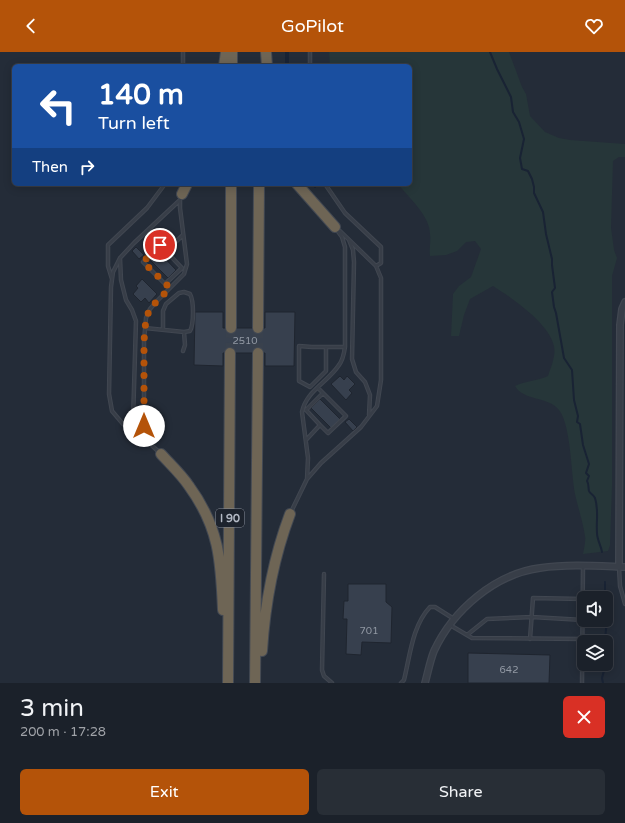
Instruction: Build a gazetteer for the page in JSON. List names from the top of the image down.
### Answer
{
  "streets": {
    "highway": ["I 90"]
  },
  "house_numbers": ["2510", "701", "642"],
  "page": {
    "header": "GoPilot",
    "turn": ["140 m", "Turn left"],
    "then": "Then",
    "heading": ["3 min", "200 m · 17:28"],
    "buttons": ["Exit", "Share"]
  }
}
